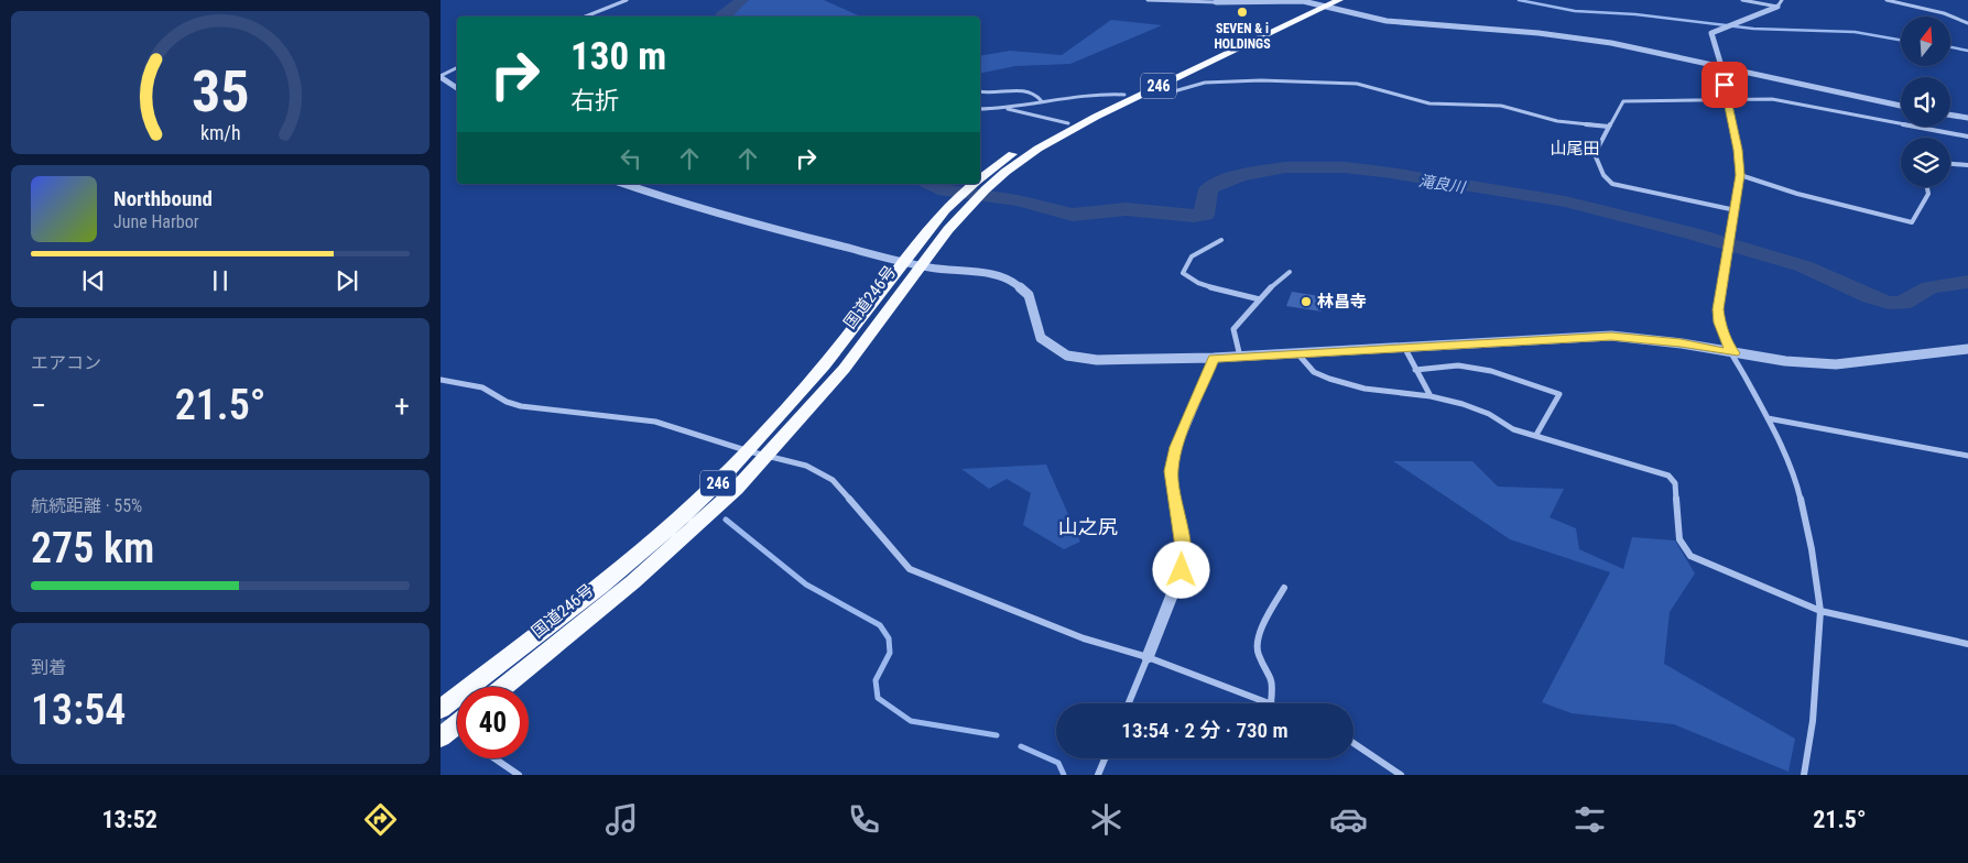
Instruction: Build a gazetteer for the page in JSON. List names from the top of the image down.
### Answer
{
  "streets": {
    "highway": ["246", "国道246号"]
  },
  "districts": ["山尾田", "山之尻"],
  "water": ["滝良川"],
  "places": ["SEVEN & i HOLDINGS", "林昌寺"],
  "north": "top",
  "page": {
    "turn": ["130 m", "右折"],
    "song": ["Northbound", "June Harbor"],
    "tile": [
      "エアコン",
      ["航続距離 · 55%", "275 km"],
      ["到着", "13:54"]
    ],
    "heat": ["−", "21.5°", "+"],
    "limit": "40",
    "trip": "13:54 · 2 分 · 730 m",
    "tabs": ["13:52", "21.5°"],
    "gauge": ["35", "km/h"]
  }
}
